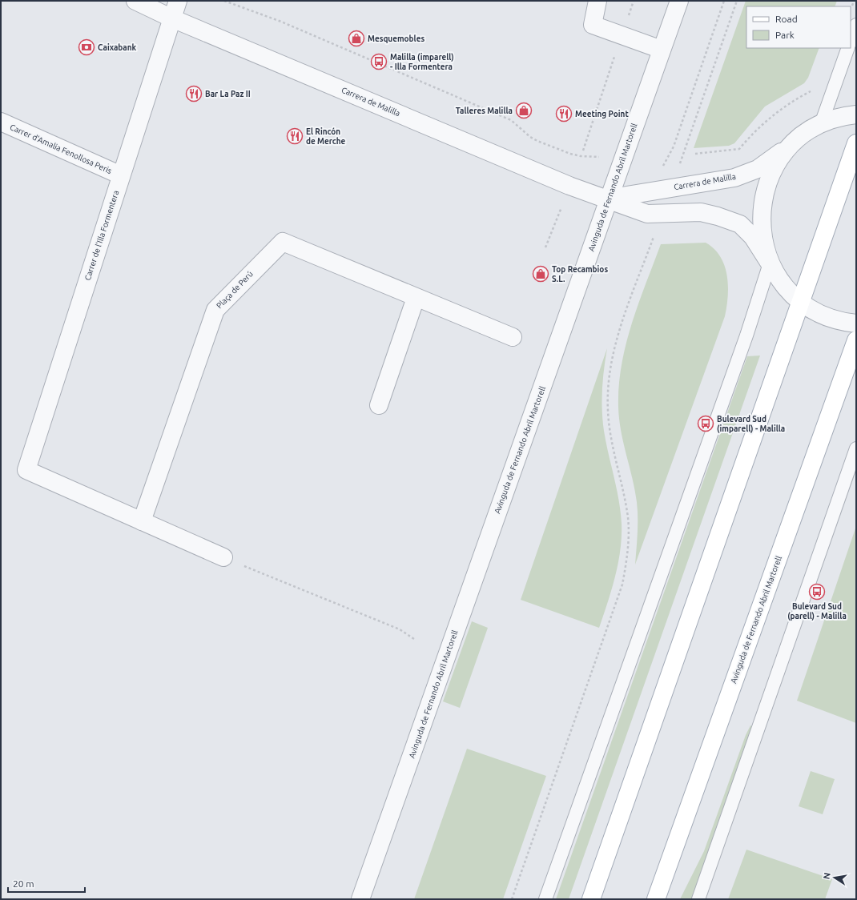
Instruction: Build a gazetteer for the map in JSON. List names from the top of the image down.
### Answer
{
  "streets": {
    "main road": ["Avinguda de Fernando Abril Martorell"],
    "street": [
      "Carrera de Malilla",
      "Carrer d'Amalia Fenollosa Peris",
      "Carrer de l'Illa Formentera",
      "Plaça de Perú"
    ]
  },
  "crossings": [
    ["Carrera de Malilla", "Avinguda de Fernando Abril Martorell"],
    ["Carrera de Malilla", "Carrer de l'Illa Formentera"],
    ["Carrer d'Amalia Fenollosa Peris", "Carrer de l'Illa Formentera"],
    ["Carrer de l'Illa Formentera", "Plaça de Perú"]
  ],
  "places": {
    "shop": ["Mesquemobles", "Talleres Malilla", "Top Recambios S.L."],
    "bank": ["Caixabank"],
    "bus stop": ["Malilla (imparell) - Illa Formentera", "Bulevard Sud (imparell) - Malilla", "Bulevard Sud (parell) - Malilla"],
    "restaurant": ["Bar La Paz II", "Meeting Point", "El Rincón de Merche"]
  },
  "legend": ["Road", "Park"],
  "scale_bar": "20 m",
  "north": "left"
}
